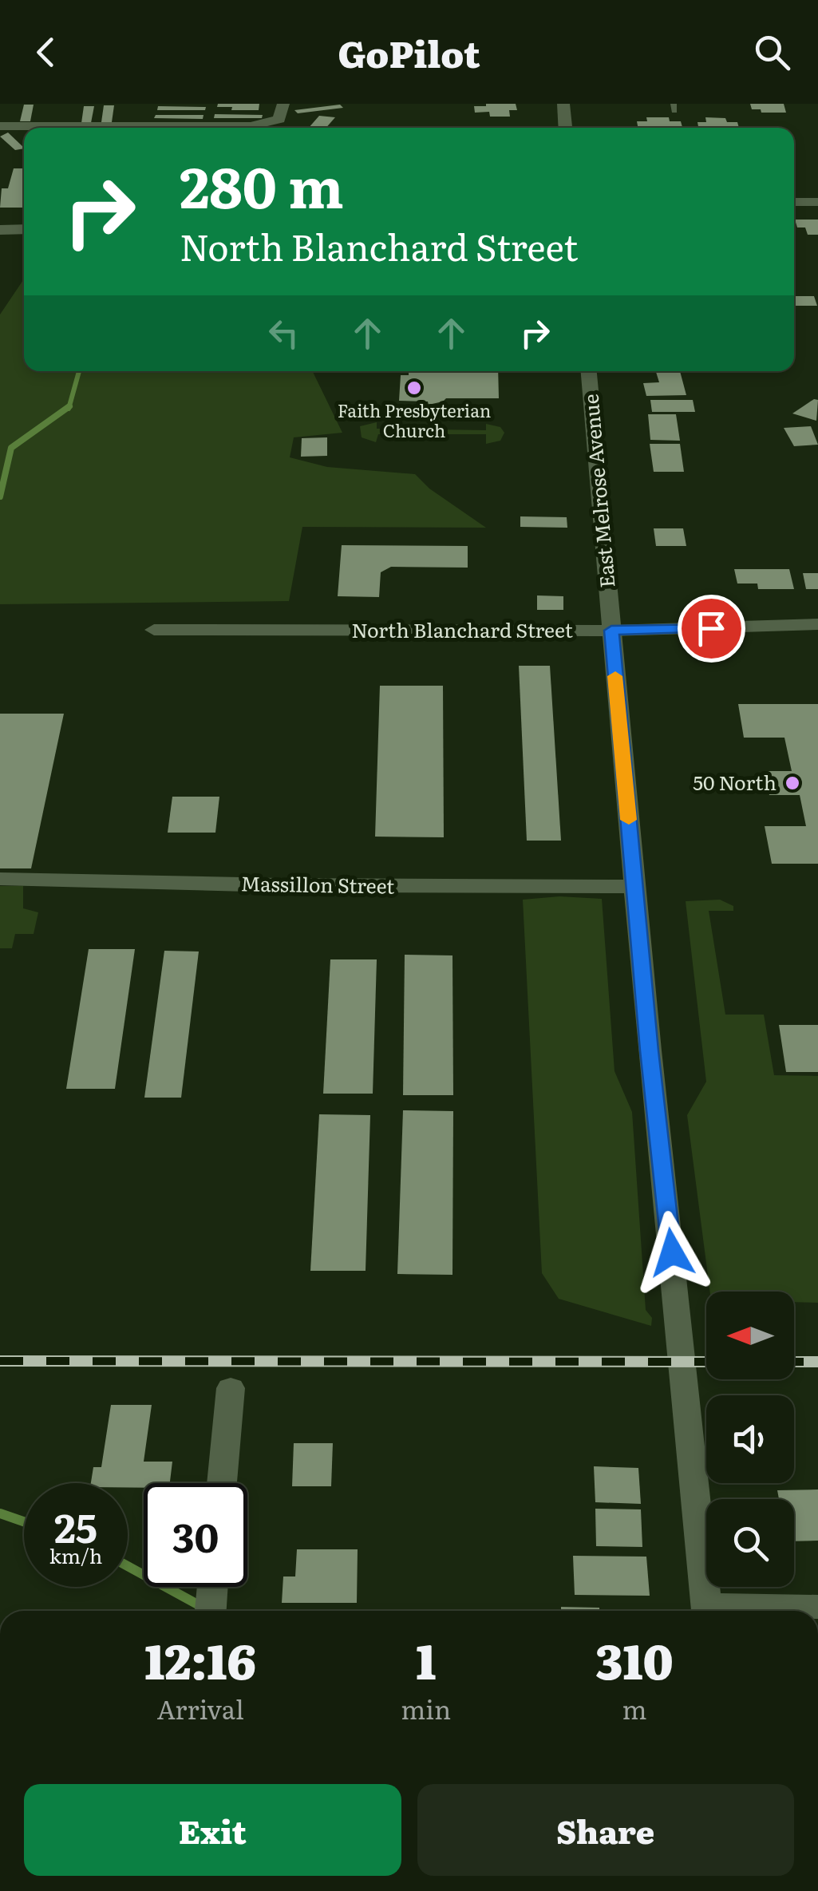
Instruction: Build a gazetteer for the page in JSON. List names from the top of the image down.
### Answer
{
  "streets": {
    "street": ["East Melrose Avenue", "North Blanchard Street", "Massillon Street"]
  },
  "crossings": [
    ["East Melrose Avenue", "North Blanchard Street"],
    ["East Melrose Avenue", "Massillon Street"]
  ],
  "places": ["Faith Presbyterian Church", "50 North"],
  "north": "left",
  "page": {
    "header": "GoPilot",
    "turn": ["280 m", "North Blanchard Street"],
    "speed": "25 km/h",
    "limit": "30",
    "eta": [
      "12:16",
      "Arrival",
      "1",
      "min",
      "310",
      "m"
    ],
    "buttons": ["Exit", "Share"]
  }
}
